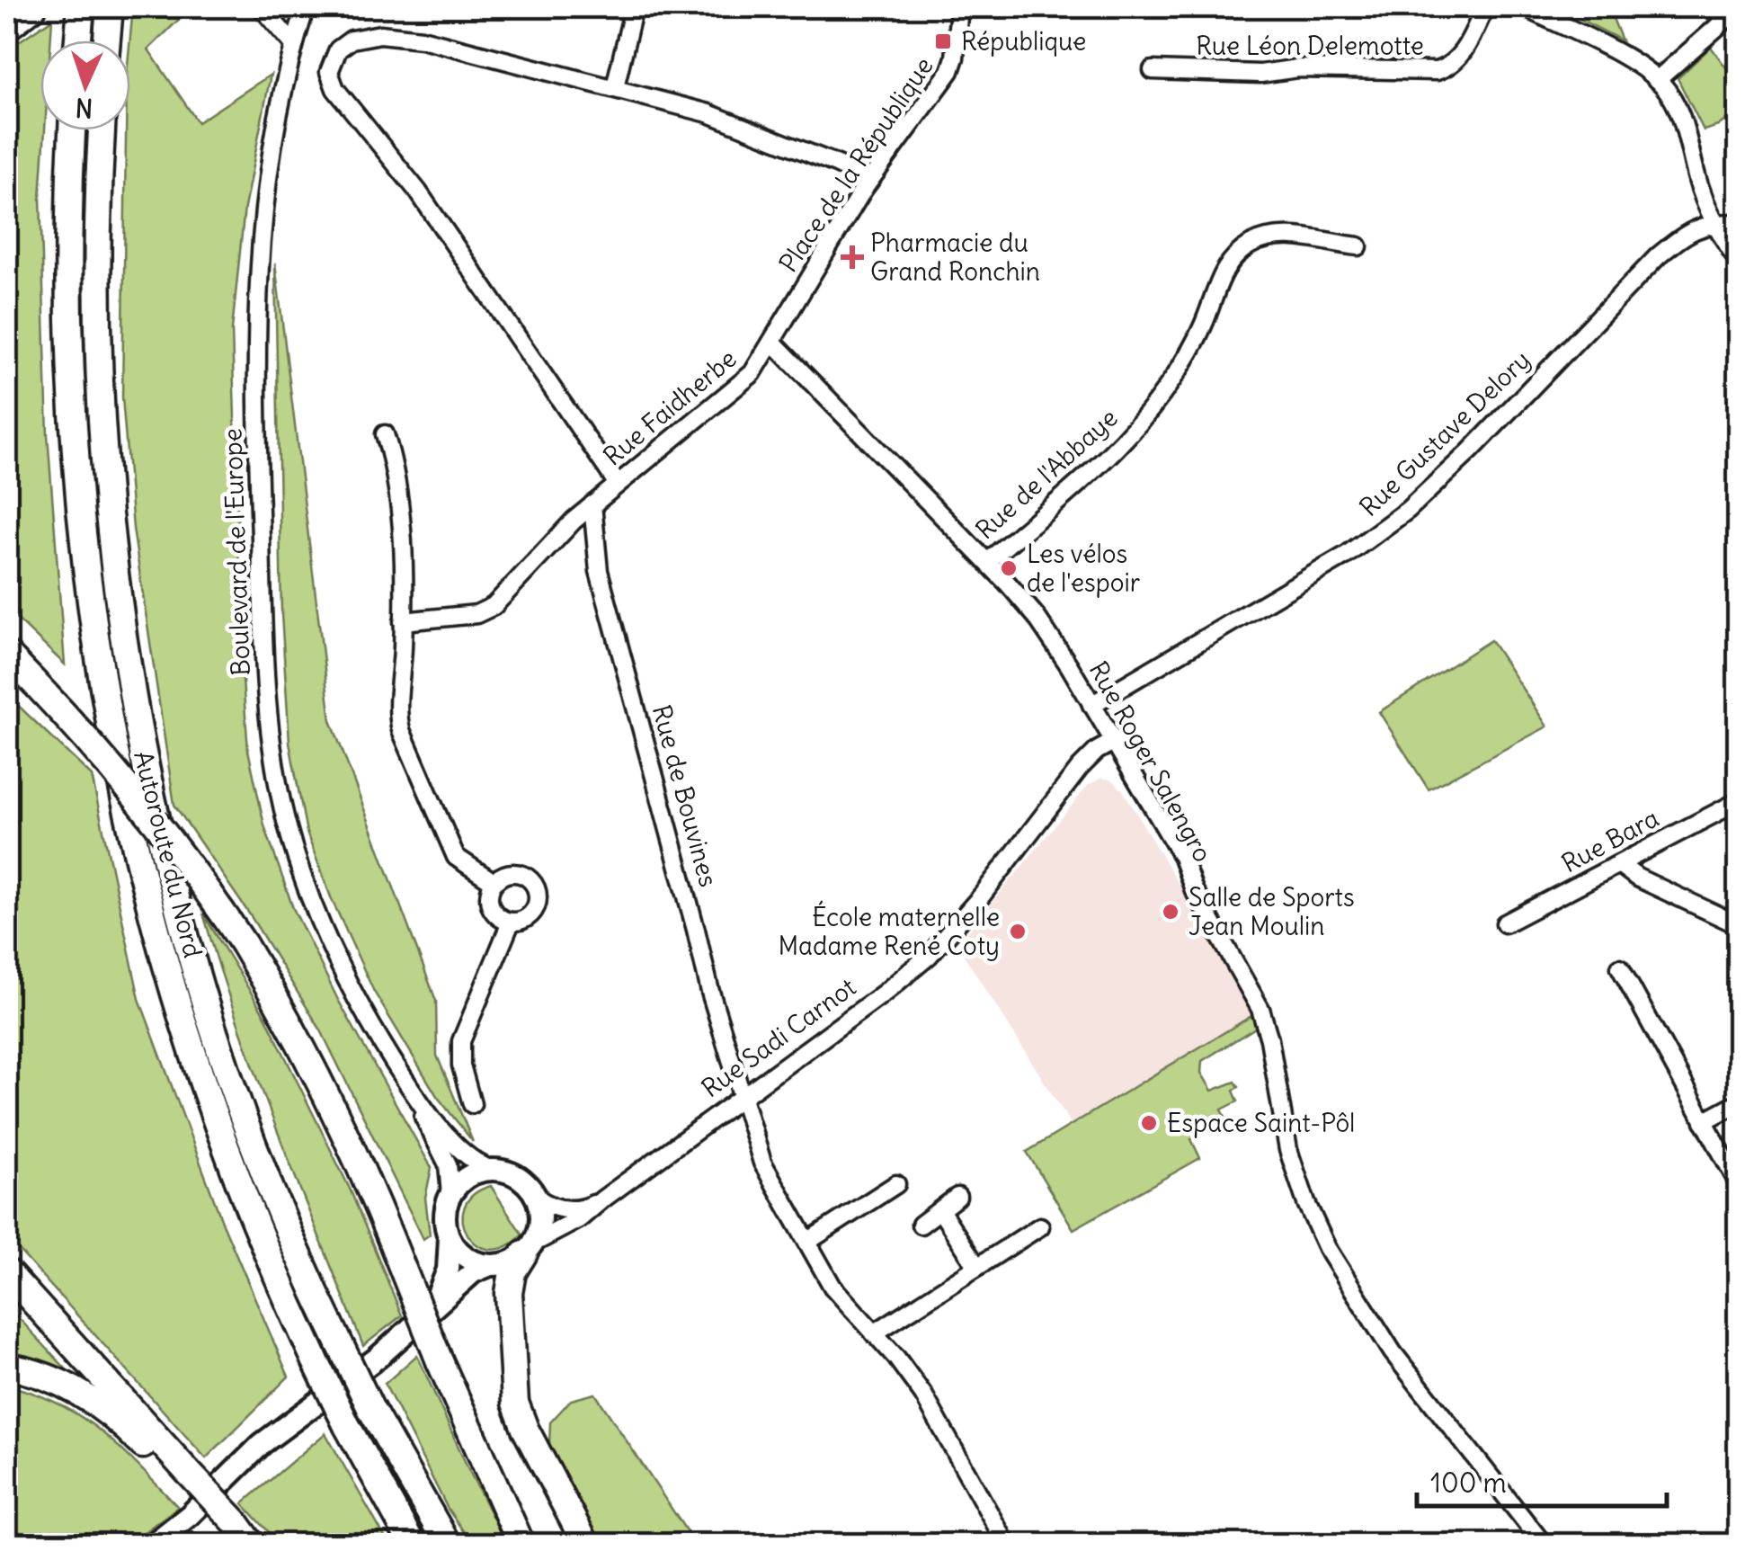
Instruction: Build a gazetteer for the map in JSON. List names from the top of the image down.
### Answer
{
  "streets": {
    "highway": ["Autoroute du Nord"],
    "street": [
      "Rue Léon Delemotte",
      "Place de la République",
      "Rue Faidherbe",
      "Rue Gustave Delory",
      "Rue de l'Abbaye",
      "Boulevard de l'Europe",
      "Rue Roger Salengro",
      "Rue de Bouvines",
      "Rue Bara",
      "Rue Sadi Carnot"
    ]
  },
  "crossings": [
    ["Place de la République", "Rue Faidherbe"],
    ["Place de la République", "Rue Roger Salengro"],
    ["Rue Faidherbe", "Rue Roger Salengro"],
    ["Rue Faidherbe", "Rue de Bouvines"],
    ["Rue Gustave Delory", "Rue Roger Salengro"],
    ["Rue de l'Abbaye", "Rue Roger Salengro"],
    ["Boulevard de l'Europe", "Rue Sadi Carnot"],
    ["Rue Roger Salengro", "Rue Sadi Carnot"],
    ["Rue de Bouvines", "Rue Sadi Carnot"]
  ],
  "places": {
    "transit": ["République"],
    "health": ["Pharmacie du Grand Ronchin"],
    "other": [
      "Les vélos de l'espoir",
      "Salle de Sports Jean Moulin",
      "École maternelle Madame René Coty",
      "Espace Saint-Pôl"
    ]
  },
  "scale_bar": "100 m",
  "north": "bottom"
}
